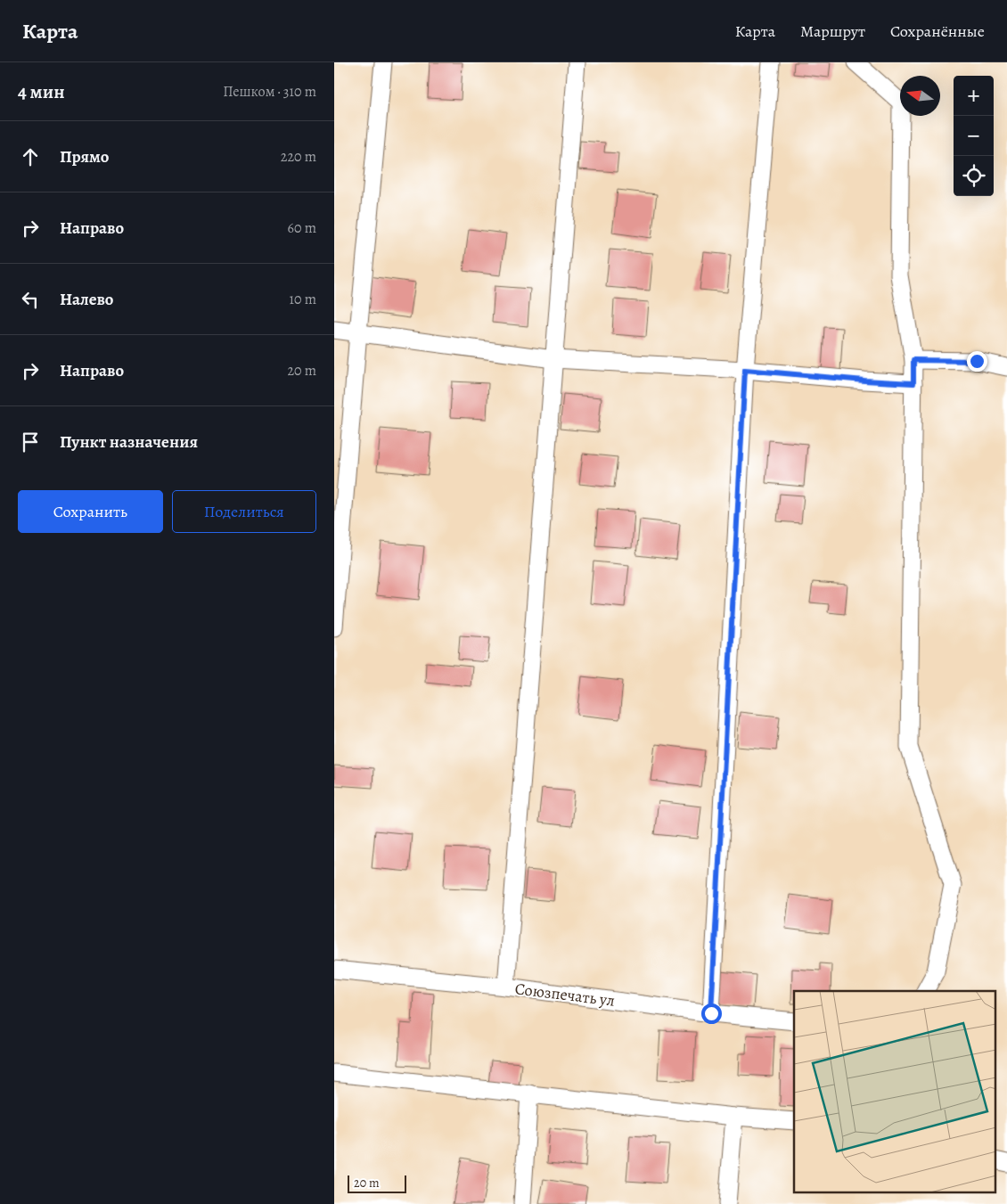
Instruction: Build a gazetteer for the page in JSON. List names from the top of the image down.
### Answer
{
  "streets": {
    "street": ["Союзпечать ул"]
  },
  "scale_bar": "20 m",
  "north": "left",
  "page": {
    "header": "Карта",
    "nav": ["Карта", "Маршрут", "Сохранённые"],
    "heading": ["4 мин", "Пешком · 310 m"],
    "map_buttons": ["+", "−"],
    "list": [
      ["Прямо", "220 m"],
      ["Направо", "60 m"],
      ["Налево", "10 m"],
      ["Направо", "20 m"],
      "Пункт назначения"
    ],
    "buttons": ["Сохранить", "Поделиться"],
    "scale": "20 m"
  }
}
